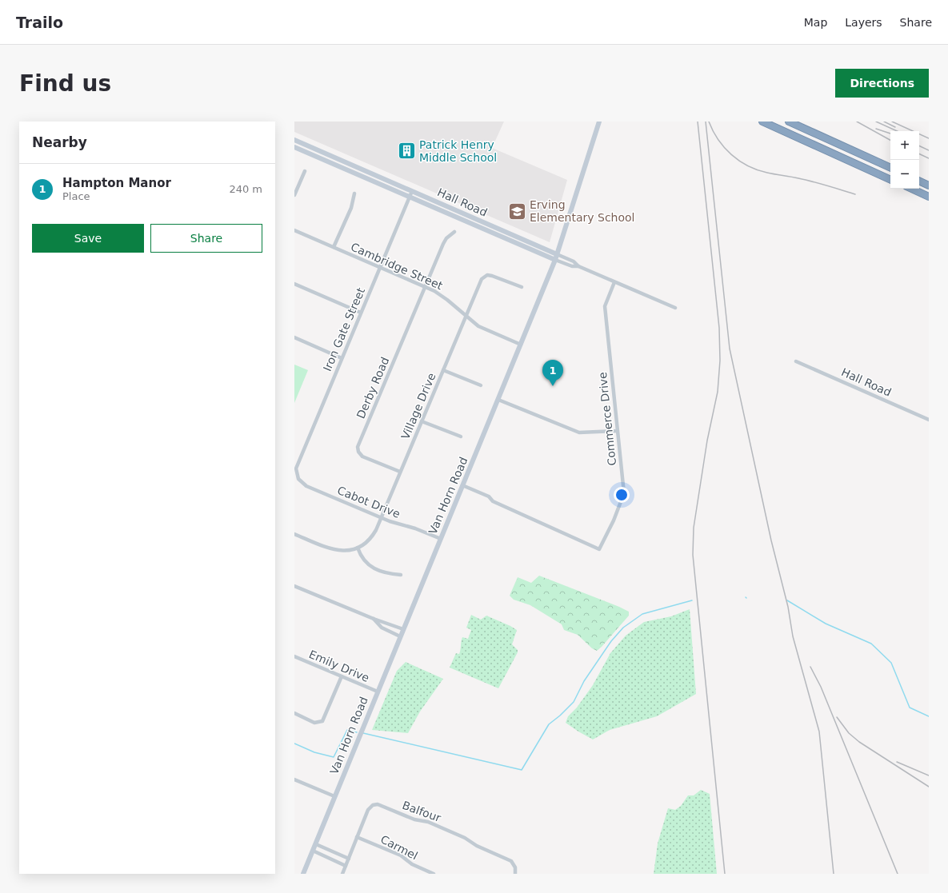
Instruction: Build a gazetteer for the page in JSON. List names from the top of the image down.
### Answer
{
  "streets": {
    "main road": ["Hall Road", "Van Horn Road"],
    "street": [
      "Cambridge Street",
      "Iron Gate Street",
      "Derby Road",
      "Village Drive",
      "Commerce Drive",
      "Cabot Drive",
      "Emily Drive",
      "Balfour",
      "Carmel"
    ]
  },
  "crossings": [
    ["Hall Road", "Iron Gate Street"],
    ["Hall Road", "Commerce Drive"],
    ["Hall Road", "Van Horn Road"],
    ["Cambridge Street", "Iron Gate Street"],
    ["Cambridge Street", "Derby Road"],
    ["Cambridge Street", "Village Drive"],
    ["Cambridge Street", "Van Horn Road"],
    ["Iron Gate Street", "Cabot Drive"],
    ["Derby Road", "Village Drive"],
    ["Village Drive", "Cabot Drive"],
    ["Commerce Drive", "Van Horn Road"],
    ["Van Horn Road", "Cabot Drive"],
    ["Van Horn Road", "Emily Drive"],
    ["Balfour", "Carmel"]
  ],
  "places": {
    "building": ["Patrick Henry Middle School"],
    "school or university": ["Erving Elementary School"]
  },
  "page": {
    "header": "Trailo",
    "nav": ["Map", "Layers", "Share"],
    "buttons": [
      "Directions",
      ["Save", "Share"]
    ],
    "title": "Find us",
    "heading": "Nearby",
    "map_buttons": ["+", "−"],
    "list": [
      {
        "mark": "1",
        "name": "Hampton Manor",
        "note": "Place",
        "value": "240 m"
      }
    ],
    "pins": "1"
  }
}
